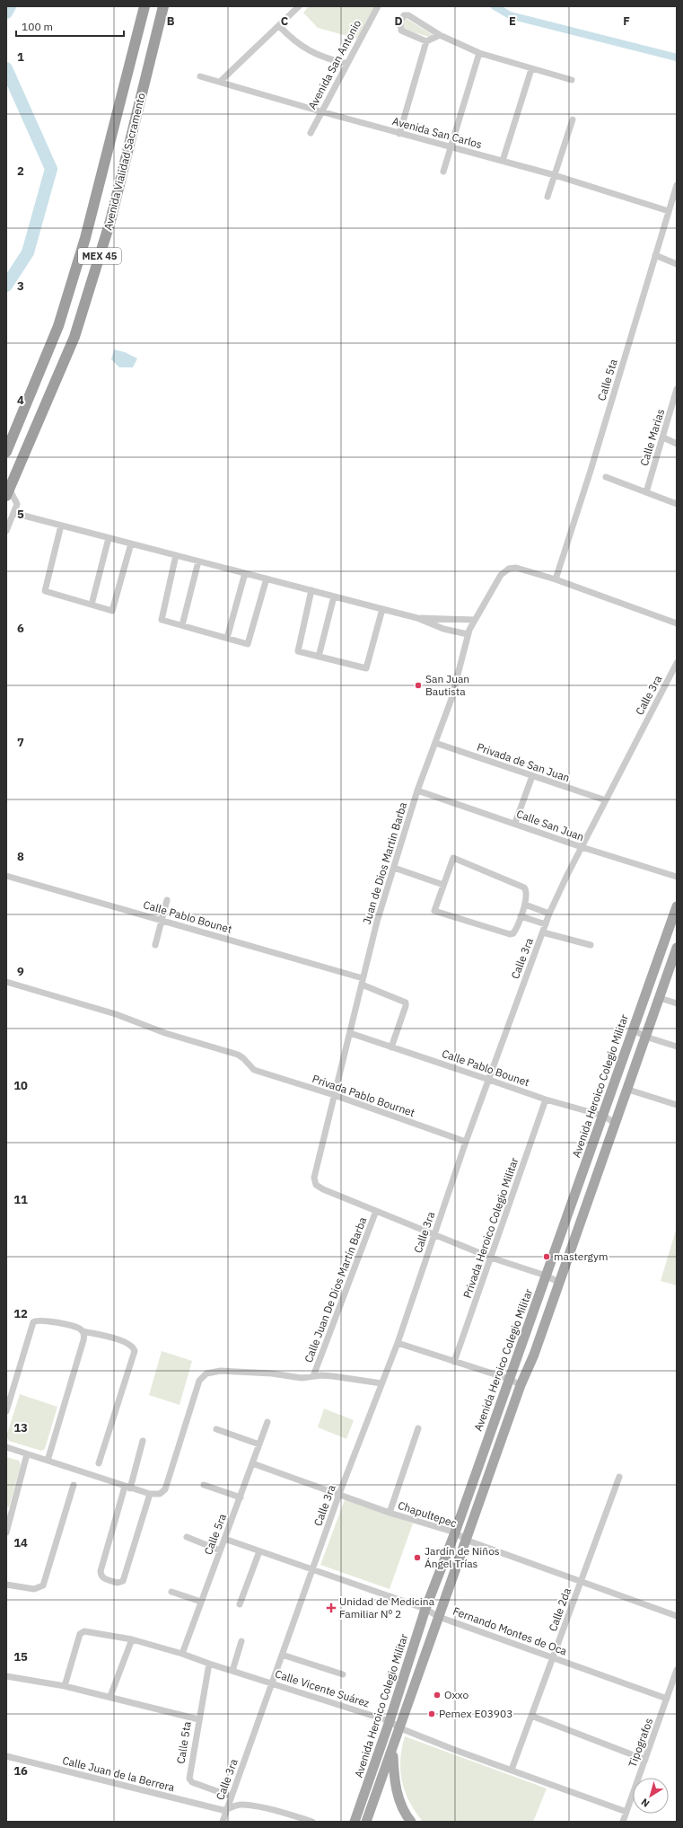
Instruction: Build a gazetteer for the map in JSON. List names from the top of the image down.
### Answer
{
  "streets": {
    "highway": ["Avenida Vialidad Sacramento", "MEX 45"],
    "main road": ["Avenida Heroico Colegio Militar"],
    "street": [
      "Avenida San Antonio",
      "Avenida San Carlos",
      "Calle 5ta",
      "Calle Marías",
      "Calle 3ra",
      "Privada de San Juan",
      "Calle San Juan",
      "Juan de Dios Martin Barba",
      "Calle Pablo Bounet",
      "Privada Pablo Bournet",
      "Privada Heroico Colegio Militar",
      "Calle Juan De Dios Martín Barba",
      "Chapultepec",
      "Calle 5ra",
      "Calle 2da",
      "Fernando Montes de Oca",
      "Calle Vicente Suárez",
      "Tipografos",
      "Calle Juan de la Berrera"
    ]
  },
  "crossings": [
    ["Avenida San Antonio", "Avenida San Carlos"],
    ["Avenida San Carlos", "Calle 5ta"],
    ["Calle 5ta", "Calle 3ra"],
    ["Calle 5ta", "Juan de Dios Martin Barba"],
    ["Calle 5ta", "Calle Vicente Suárez"],
    ["Calle 3ra", "Privada de San Juan"],
    ["Calle 3ra", "Calle San Juan"],
    ["Calle 3ra", "Calle Pablo Bounet"],
    ["Calle 3ra", "Privada Pablo Bournet"],
    ["Calle 3ra", "Chapultepec"],
    ["Calle 3ra", "Fernando Montes de Oca"],
    ["Calle 3ra", "Calle Vicente Suárez"],
    ["Calle 3ra", "Calle Juan de la Berrera"],
    ["Privada de San Juan", "Juan de Dios Martin Barba"],
    ["Calle San Juan", "Juan de Dios Martin Barba"],
    ["Juan de Dios Martin Barba", "Calle Pablo Bounet"],
    ["Juan de Dios Martin Barba", "Privada Pablo Bournet"],
    ["Juan de Dios Martin Barba", "Calle Juan De Dios Martín Barba"],
    ["Calle Pablo Bounet", "Avenida Heroico Colegio Militar"],
    ["Calle Pablo Bounet", "Privada Heroico Colegio Militar"],
    ["Avenida Heroico Colegio Militar", "Chapultepec"],
    ["Avenida Heroico Colegio Militar", "Fernando Montes de Oca"],
    ["Avenida Heroico Colegio Militar", "Calle Vicente Suárez"],
    ["Chapultepec", "Calle 5ra"],
    ["Chapultepec", "Calle 2da"],
    ["Calle 5ra", "Fernando Montes de Oca"],
    ["Calle 5ra", "Calle Vicente Suárez"],
    ["Calle 2da", "Fernando Montes de Oca"],
    ["Calle 2da", "Calle Vicente Suárez"],
    ["Fernando Montes de Oca", "Tipografos"],
    ["Calle Vicente Suárez", "Tipografos"]
  ],
  "places": {
    "other": [
      "San Juan Bautista",
      "mastergym",
      "Jardín de Niños Ángel Trías",
      "Oxxo",
      "Pemex E03903"
    ],
    "health": ["Unidad de Medicina Familiar Nº 2"]
  },
  "scale_bar": "100 m",
  "north": "bottom left",
  "grid": {
    "columns": [
      "B",
      "C",
      "D",
      "E",
      "F"
    ],
    "rows": [
      "1",
      "2",
      "3",
      "4",
      "5",
      "6",
      "7",
      "8",
      "9",
      "10",
      "11",
      "12",
      "13",
      "14",
      "15",
      "16"
    ]
  }
}
